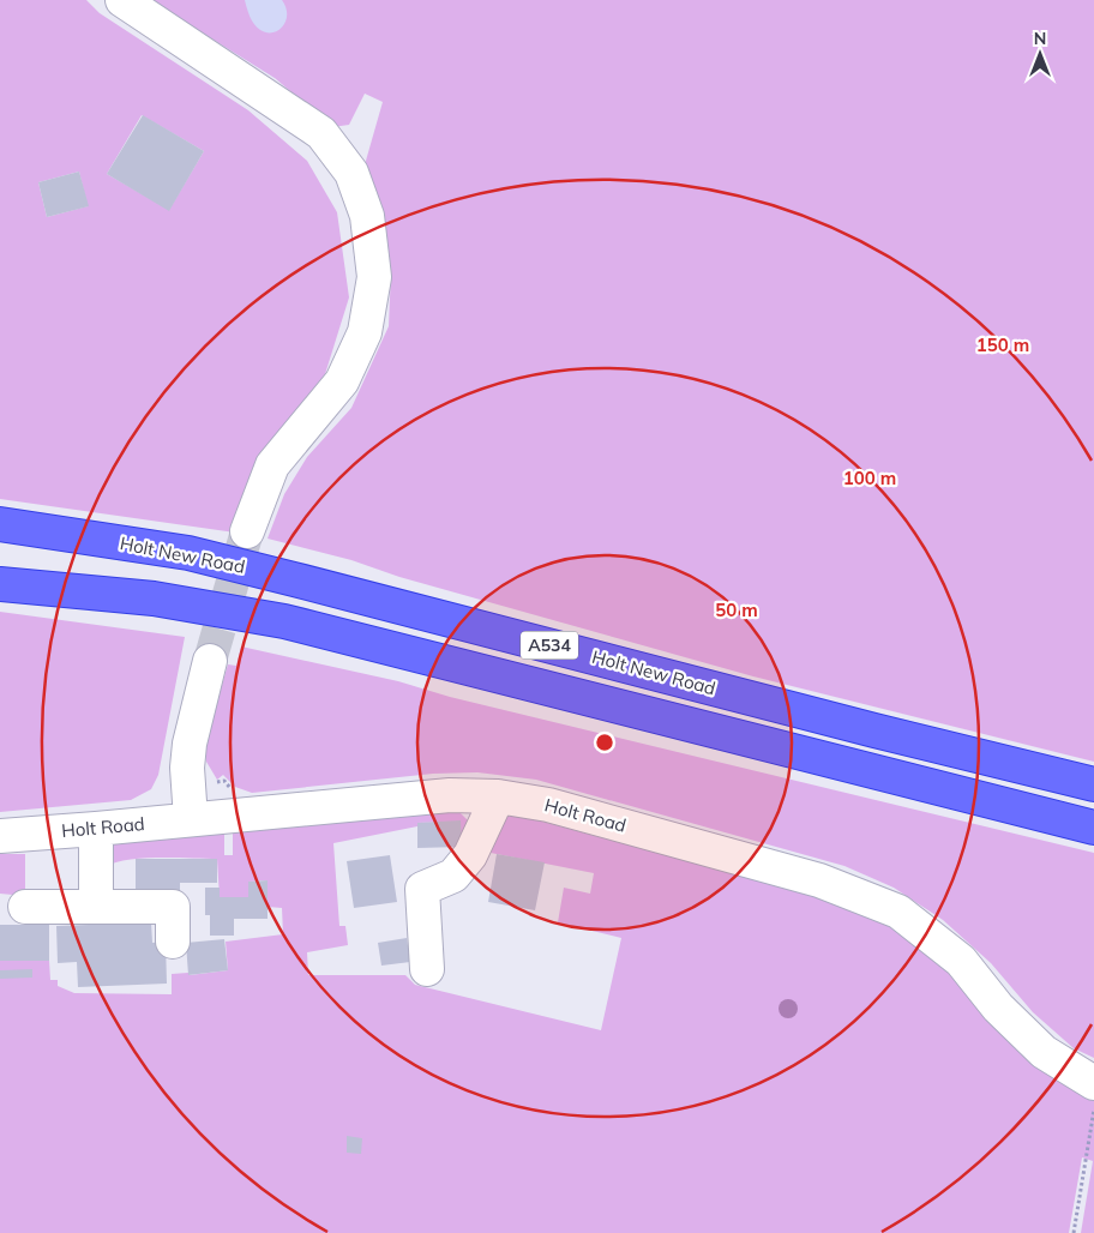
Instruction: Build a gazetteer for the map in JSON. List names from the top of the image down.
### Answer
{
  "streets": {
    "highway": ["Holt New Road", "A534"],
    "street": ["Holt Road"]
  },
  "north": "top",
  "rings": ["150 m", "100 m", "50 m"]
}
